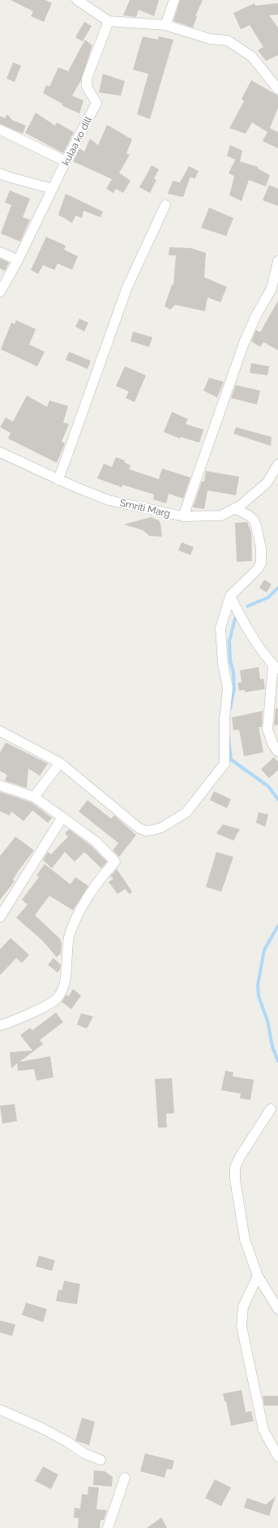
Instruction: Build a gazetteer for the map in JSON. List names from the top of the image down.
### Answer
{
  "streets": {
    "street": ["kulaa ko dill", "Smriti Marg"]
  }
}
